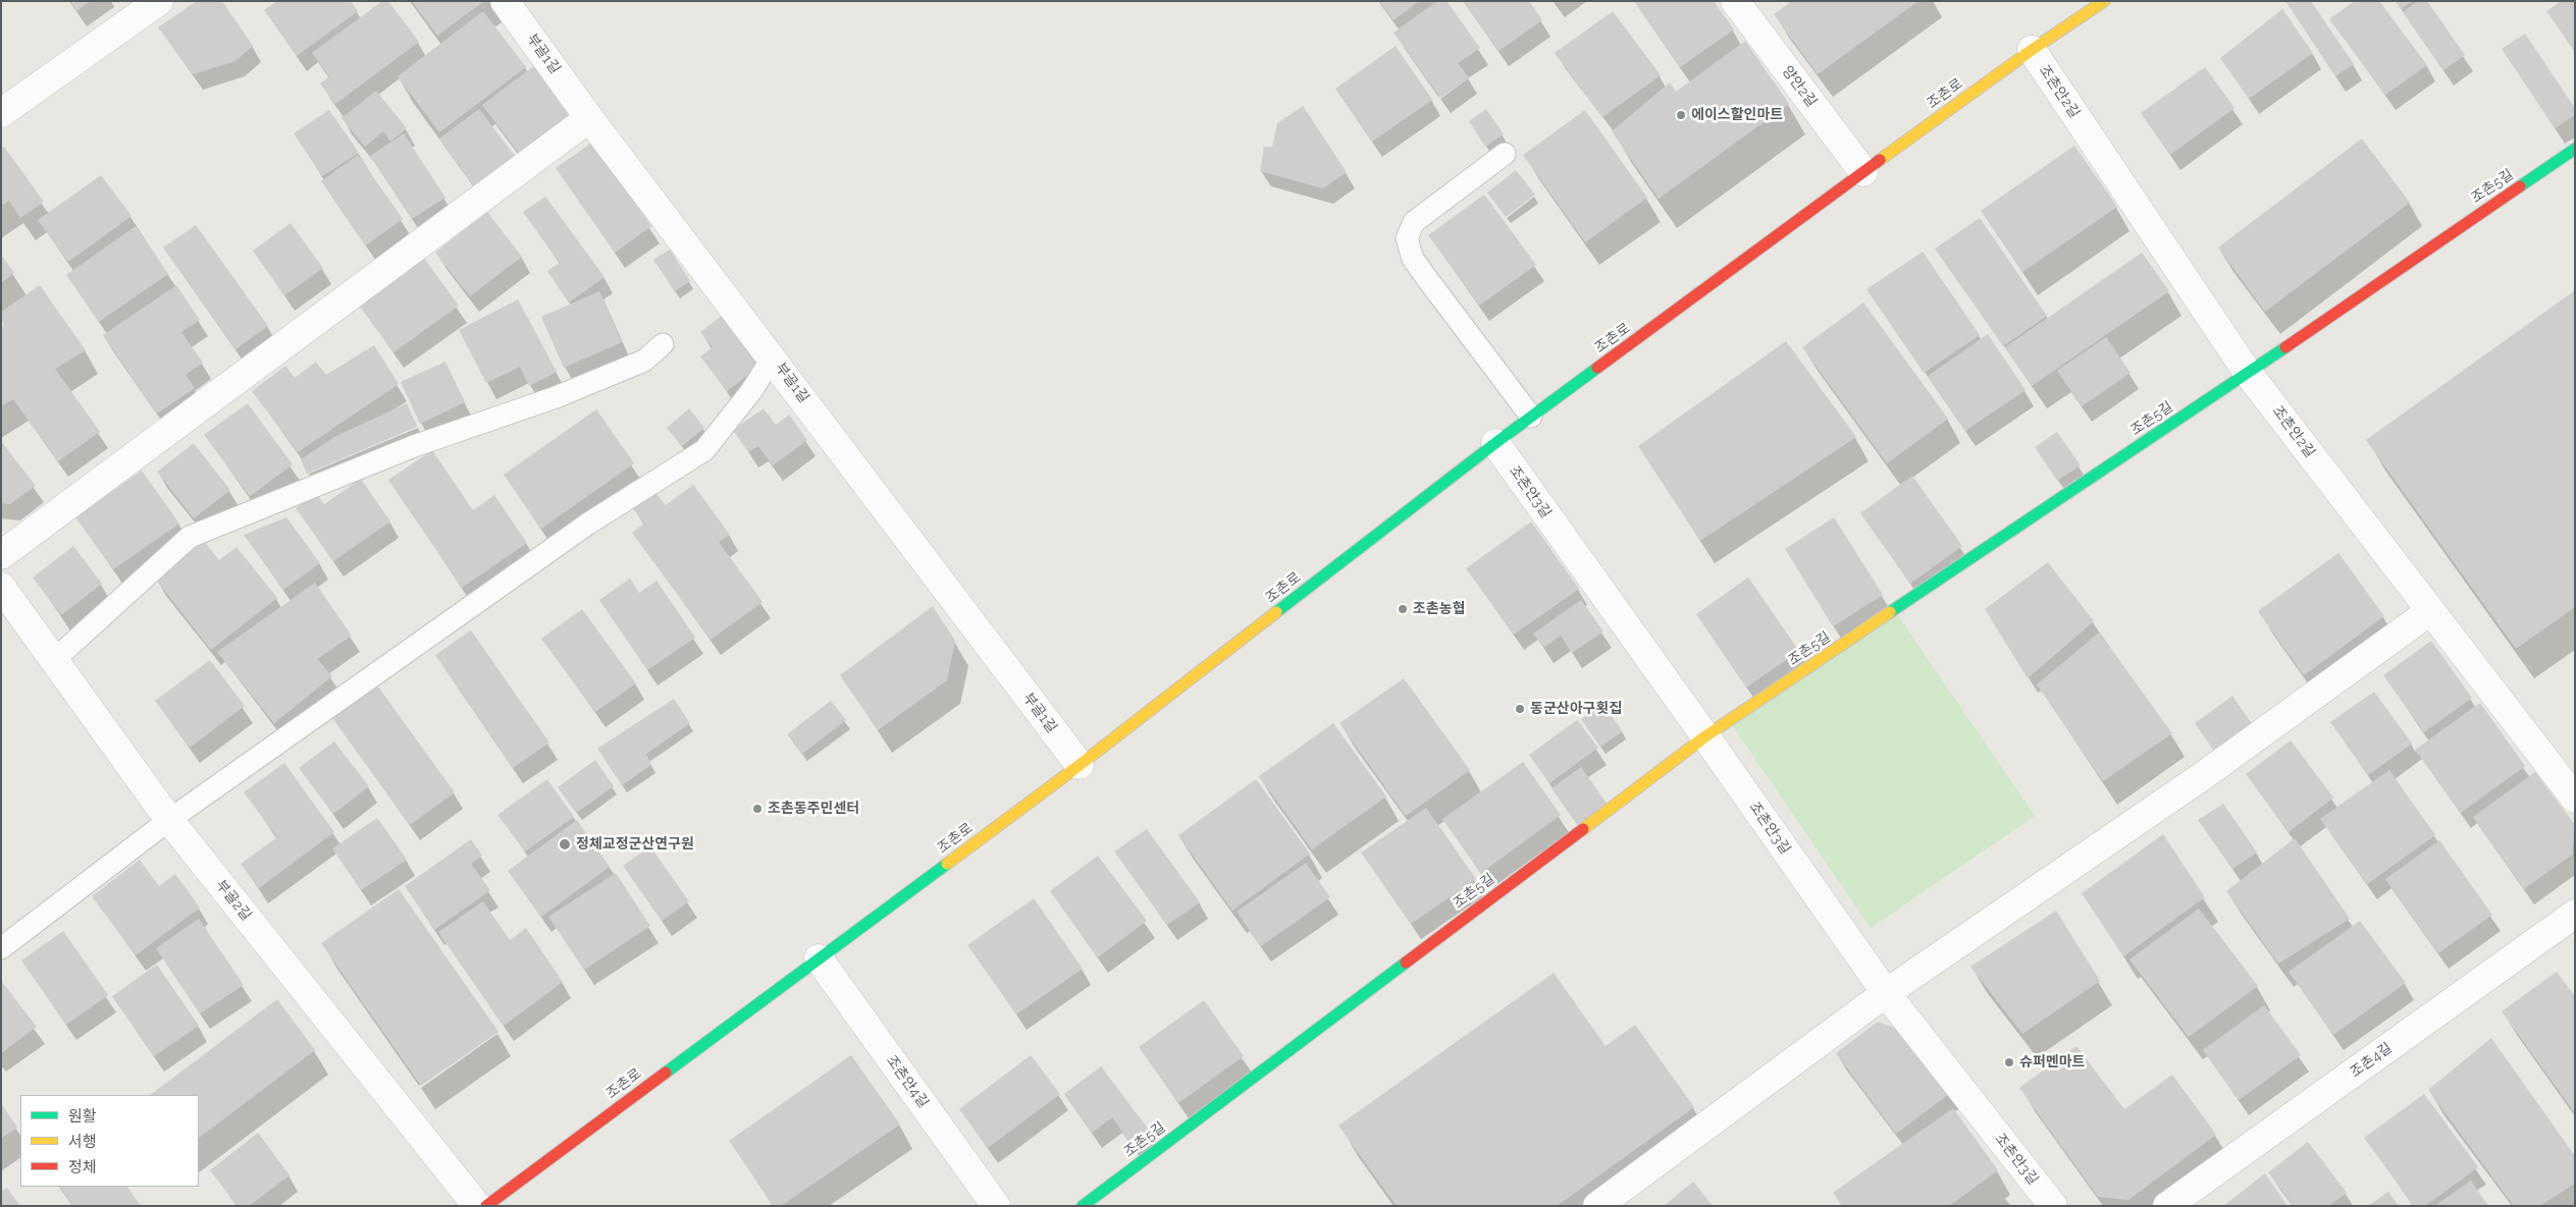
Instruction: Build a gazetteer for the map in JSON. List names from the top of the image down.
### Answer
{
  "streets": {
    "street": [
      "부골1길",
      "양안2길",
      "조촌안2길",
      "조촌로",
      "조촌5길",
      "조촌안3길",
      "부골2길",
      "조촌4길",
      "조촌안4길"
    ]
  },
  "crossings": [
    ["부골1길", "조촌로"],
    ["양안2길", "조촌로"],
    ["조촌안2길", "조촌로"],
    ["조촌안2길", "조촌5길"],
    ["조촌로", "조촌안3길"],
    ["조촌로", "조촌안4길"],
    ["조촌5길", "조촌안3길"]
  ],
  "places": [
    "에이스할인마트",
    "조촌농협",
    "동군산아구횟집",
    "조촌동주민센터",
    "정체교정군산연구원",
    "슈퍼멘마트"
  ],
  "legend": ["원활", "서행", "정체"]
}
